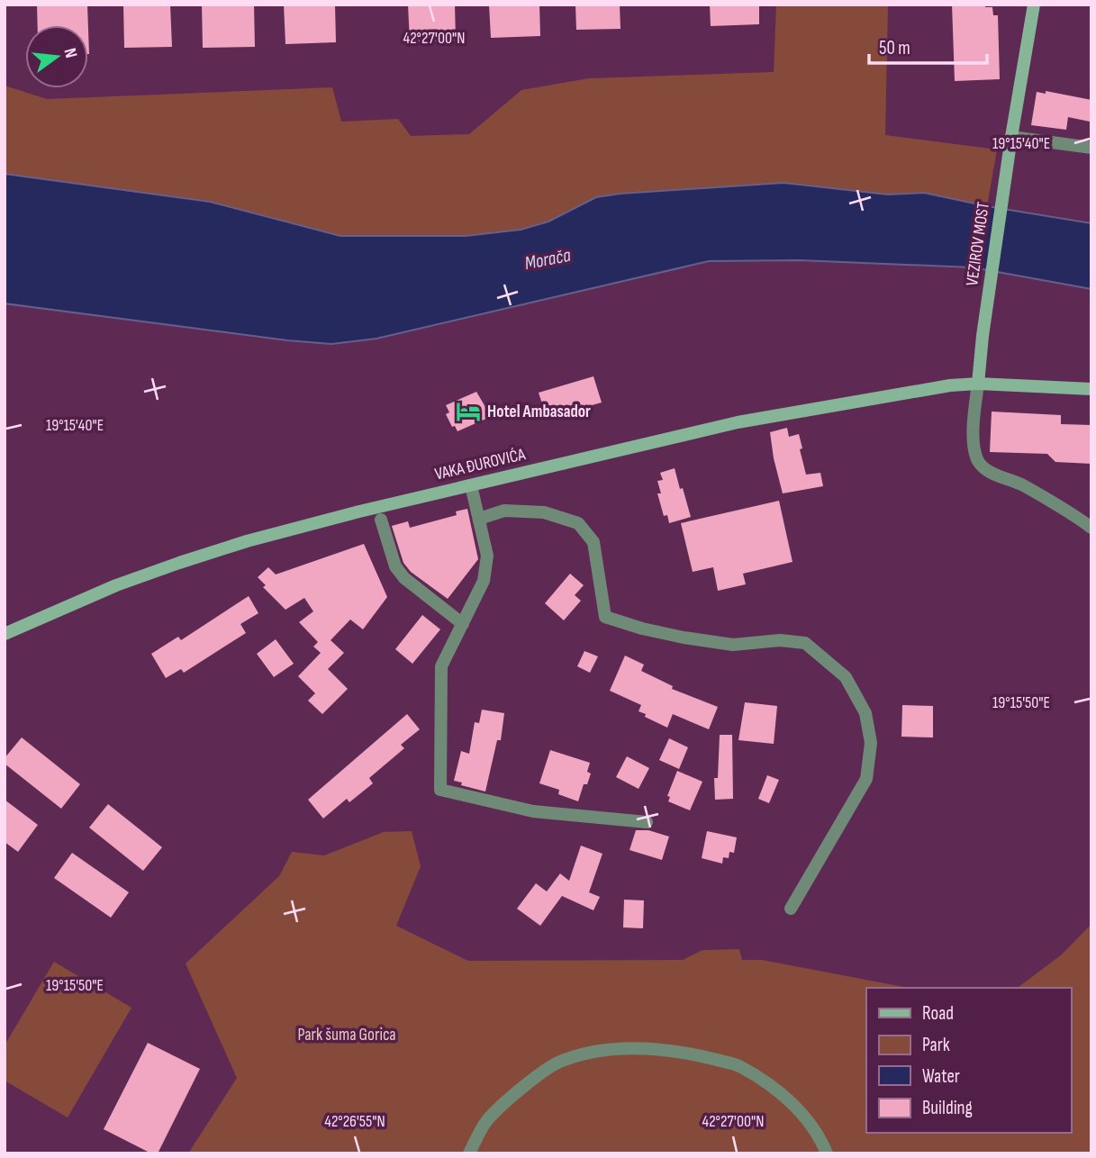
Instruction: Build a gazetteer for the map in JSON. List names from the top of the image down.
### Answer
{
  "streets": {
    "street": ["VEZIROV MOST", "VAKA ĐUROVIĆA"]
  },
  "crossings": [
    ["VEZIROV MOST", "VAKA ĐUROVIĆA"]
  ],
  "water": ["Morača"],
  "parks": ["Park šuma Gorica"],
  "places": {
    "hotel": ["Hotel Ambasador"]
  },
  "legend": [
    "Road",
    "Park",
    "Water",
    "Building"
  ],
  "scale_bar": "50 m",
  "north": "right",
  "coordinates": [
    "42°27'00\"N",
    "19°15'40\"E",
    "19°15'50\"E",
    "42°26'55\"N"
  ]
}
